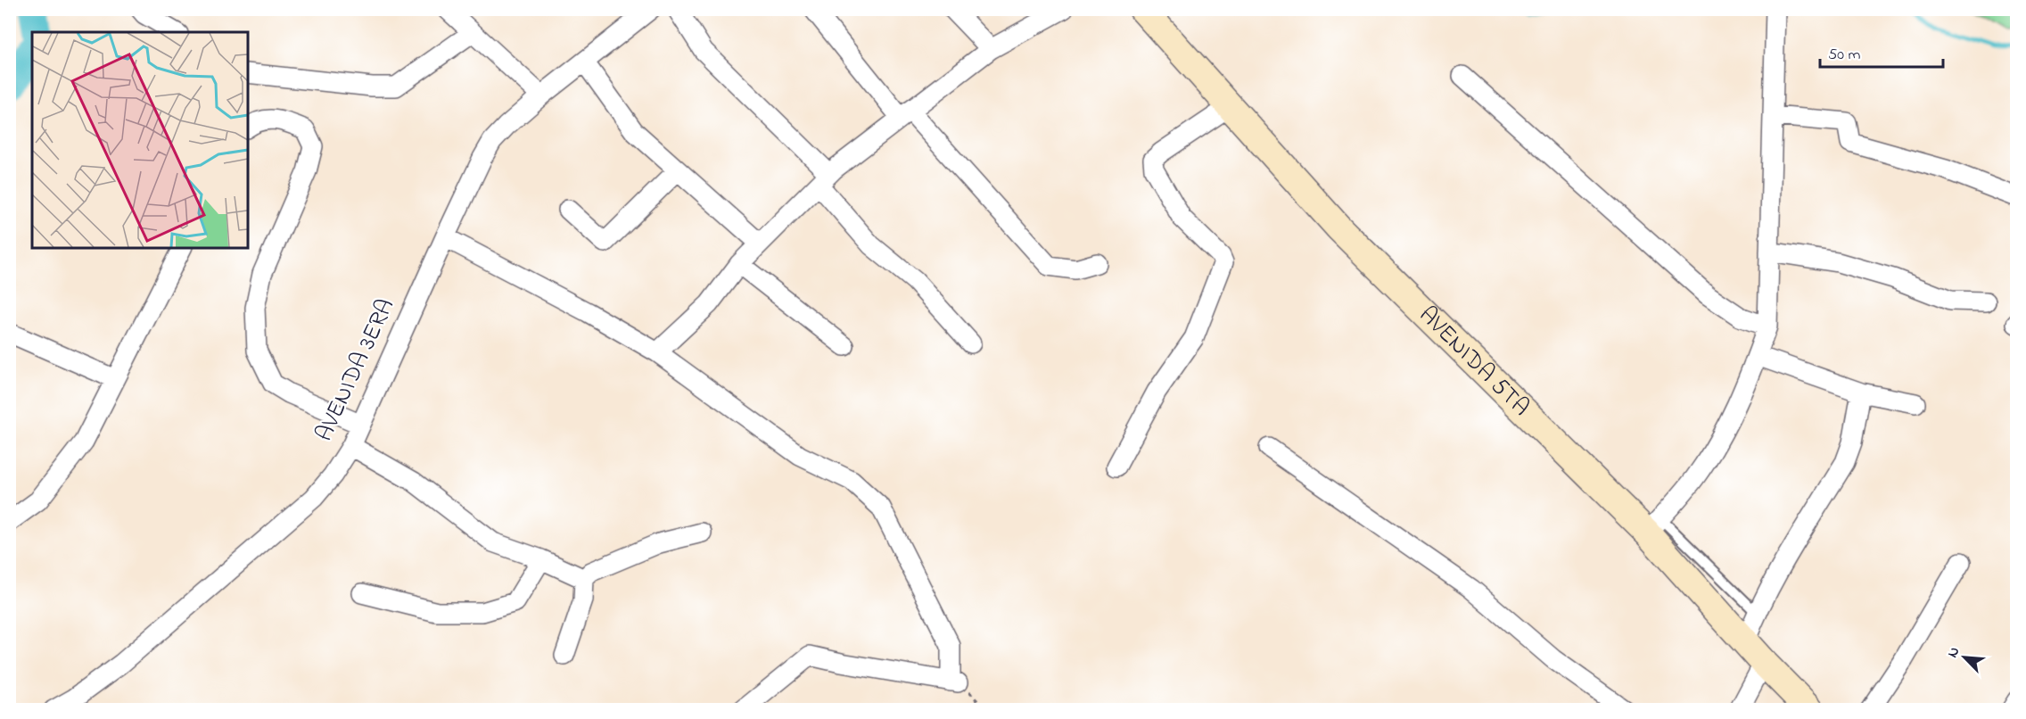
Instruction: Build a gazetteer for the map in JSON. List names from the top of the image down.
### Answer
{
  "streets": {
    "street": ["AVENIDA 5TA", "AVENIDA 3ERA"]
  },
  "scale_bar": "50 m",
  "north": "top left"
}
